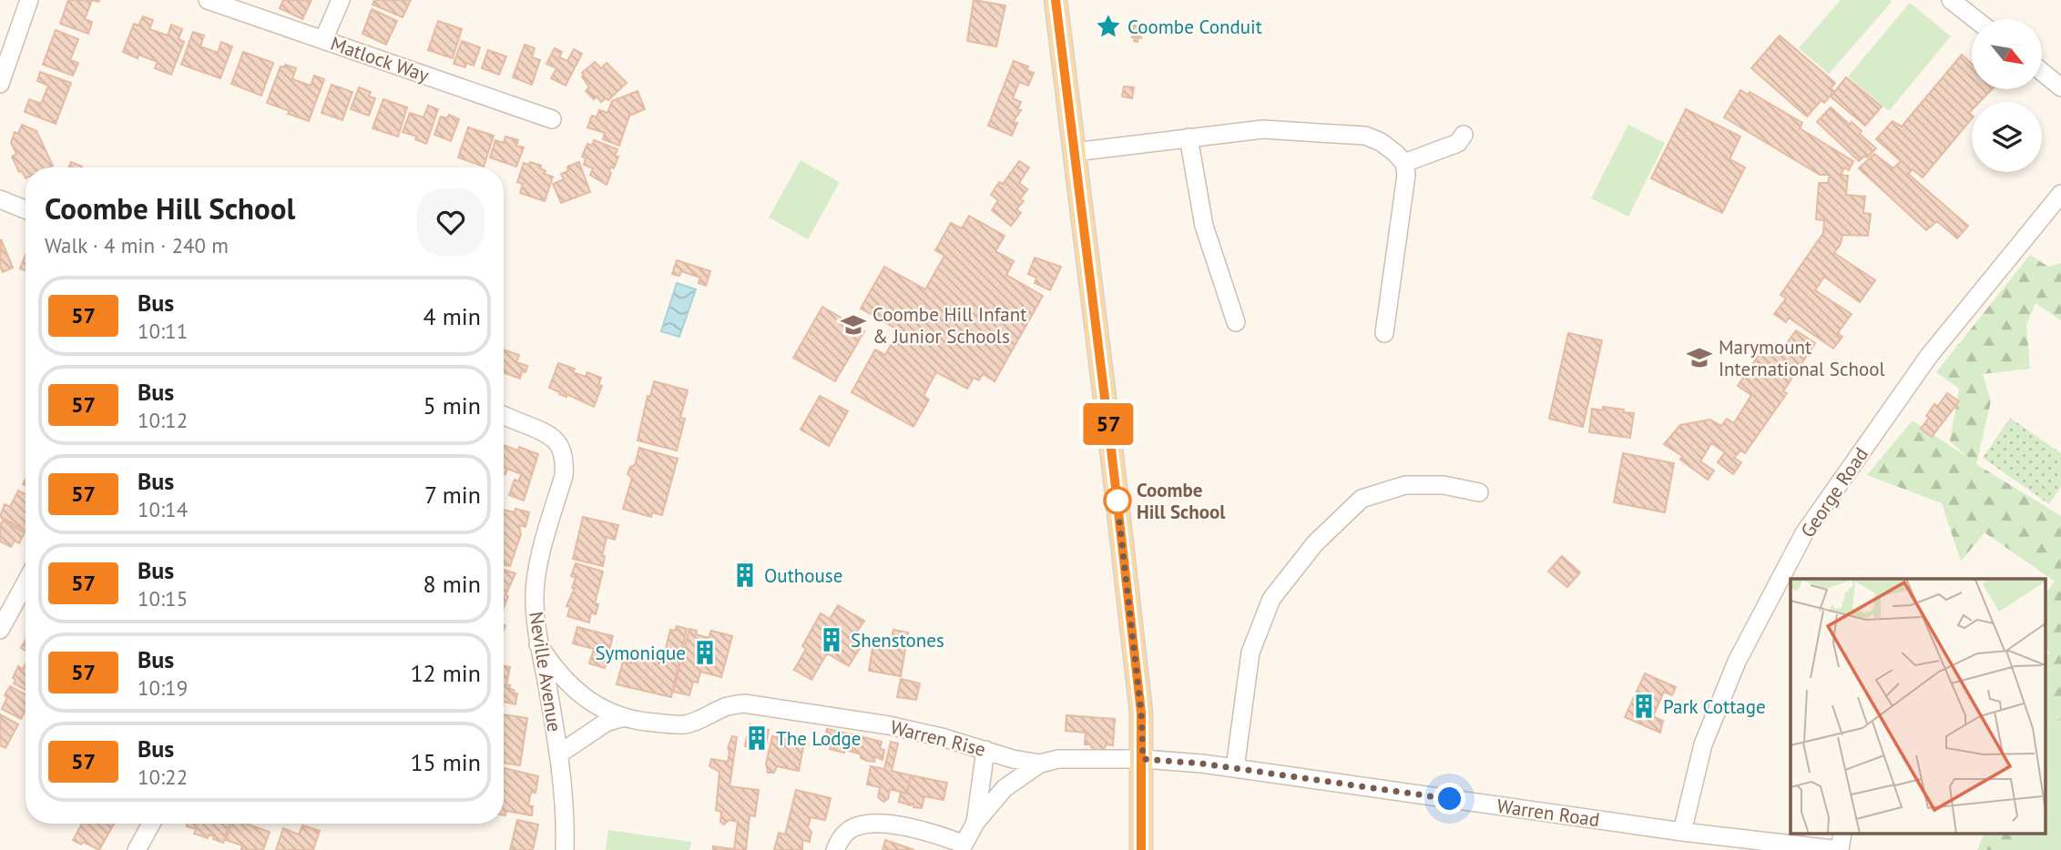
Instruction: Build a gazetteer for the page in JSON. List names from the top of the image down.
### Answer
{
  "streets": {
    "street": [
      "Matlock Way",
      "George Road",
      "Neville Avenue",
      "Warren Rise",
      "Warren Road"
    ]
  },
  "crossings": [
    ["George Road", "Warren Road"],
    ["Neville Avenue", "Warren Rise"],
    ["Warren Rise", "Warren Road"]
  ],
  "places": {
    "place": ["Coombe Conduit"],
    "school or university": ["Coombe Hill Infant & Junior Schools", "Marymount International School"],
    "other": ["Coombe Hill School"],
    "building": [
      "Outhouse",
      "Shenstones",
      "Symonique",
      "Park Cottage",
      "The Lodge"
    ]
  },
  "lines": ["bus line 57"],
  "north": "bottom right",
  "page": {
    "on_map": "57",
    "heading": ["Coombe Hill School", "Walk · 4 min · 240 m"],
    "list": [
      {
        "mark": "57",
        "name": "Bus",
        "note": "10:11",
        "value": "4 min"
      },
      {
        "mark": "57",
        "name": "Bus",
        "note": "10:12",
        "value": "5 min"
      },
      {
        "mark": "57",
        "name": "Bus",
        "note": "10:14",
        "value": "7 min"
      },
      {
        "mark": "57",
        "name": "Bus",
        "note": "10:15",
        "value": "8 min"
      },
      {
        "mark": "57",
        "name": "Bus",
        "note": "10:19",
        "value": "12 min"
      },
      {
        "mark": "57",
        "name": "Bus",
        "note": "10:22",
        "value": "15 min"
      }
    ]
  }
}
